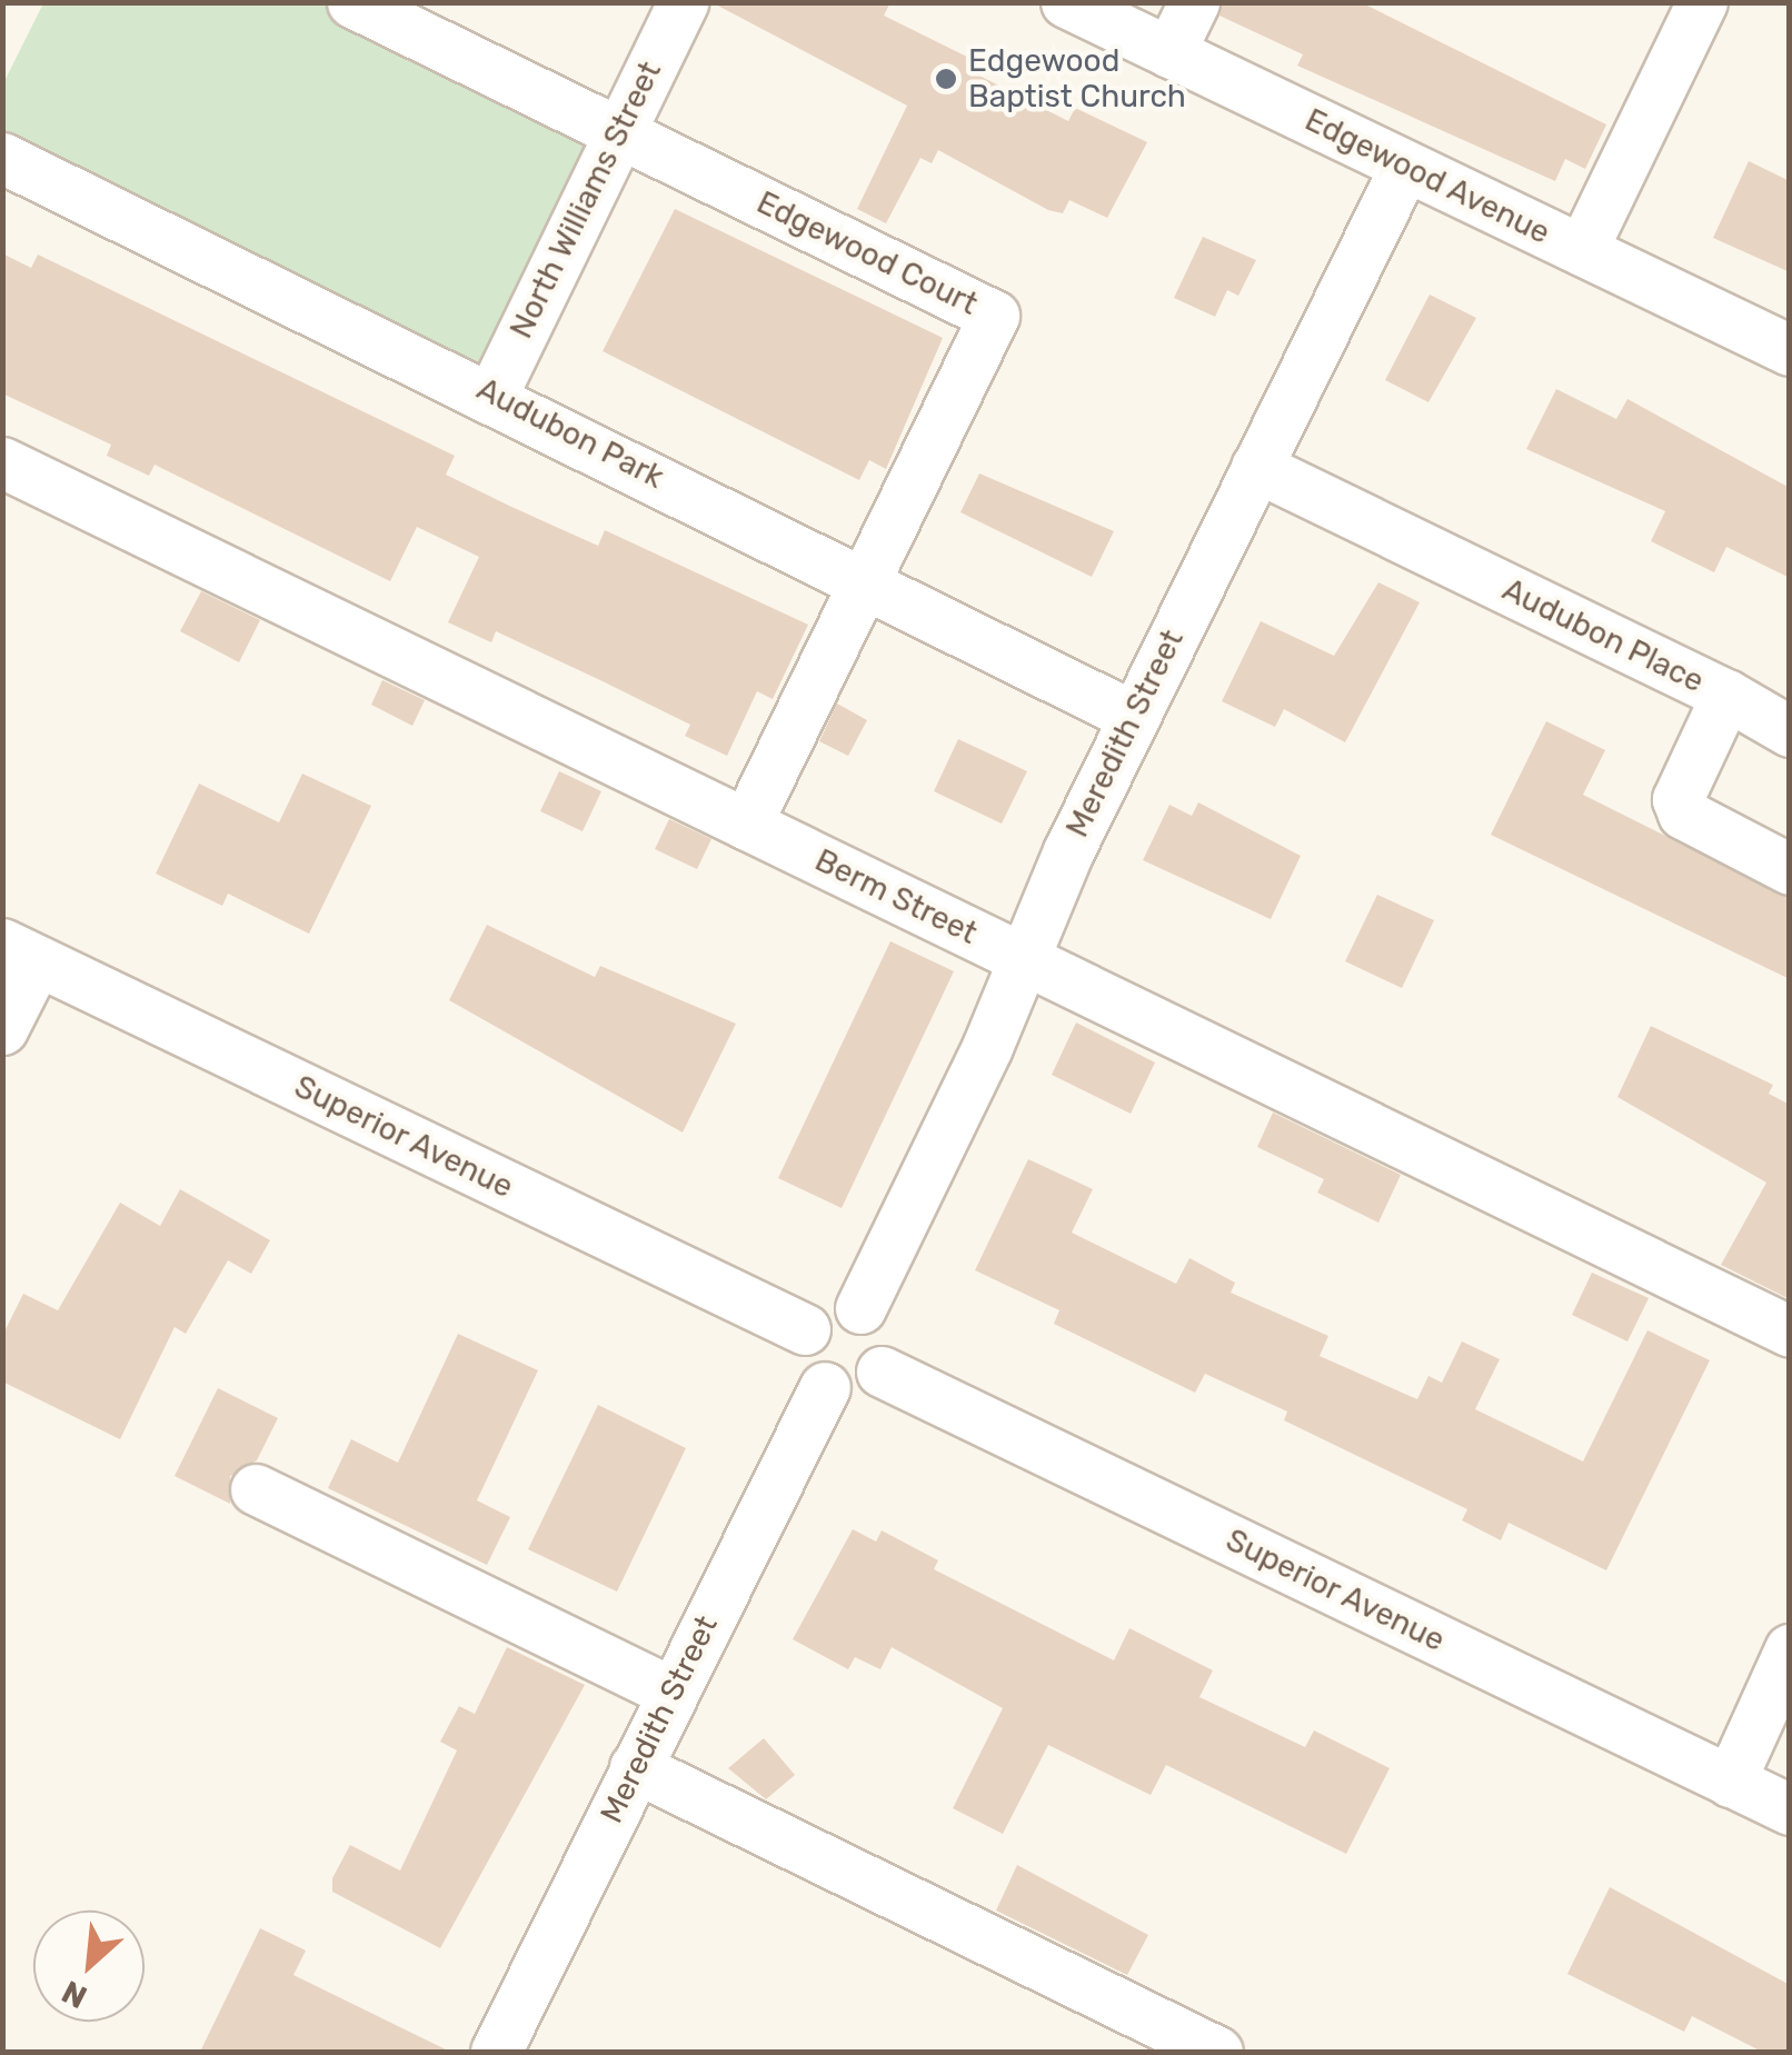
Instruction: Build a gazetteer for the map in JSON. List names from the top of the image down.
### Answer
{
  "streets": {
    "street": [
      "Edgewood Avenue",
      "North Williams Street",
      "Edgewood Court",
      "Audubon Park",
      "Audubon Place",
      "Meredith Street",
      "Berm Street",
      "Superior Avenue"
    ]
  },
  "crossings": [
    ["Edgewood Avenue", "Meredith Street"],
    ["North Williams Street", "Edgewood Court"],
    ["North Williams Street", "Audubon Park"],
    ["Edgewood Court", "Audubon Park"],
    ["Edgewood Court", "Berm Street"],
    ["Audubon Park", "Meredith Street"],
    ["Audubon Place", "Meredith Street"],
    ["Meredith Street", "Berm Street"],
    ["Meredith Street", "Superior Avenue"]
  ],
  "places": ["Edgewood Baptist Church"],
  "north": "bottom left"
}
